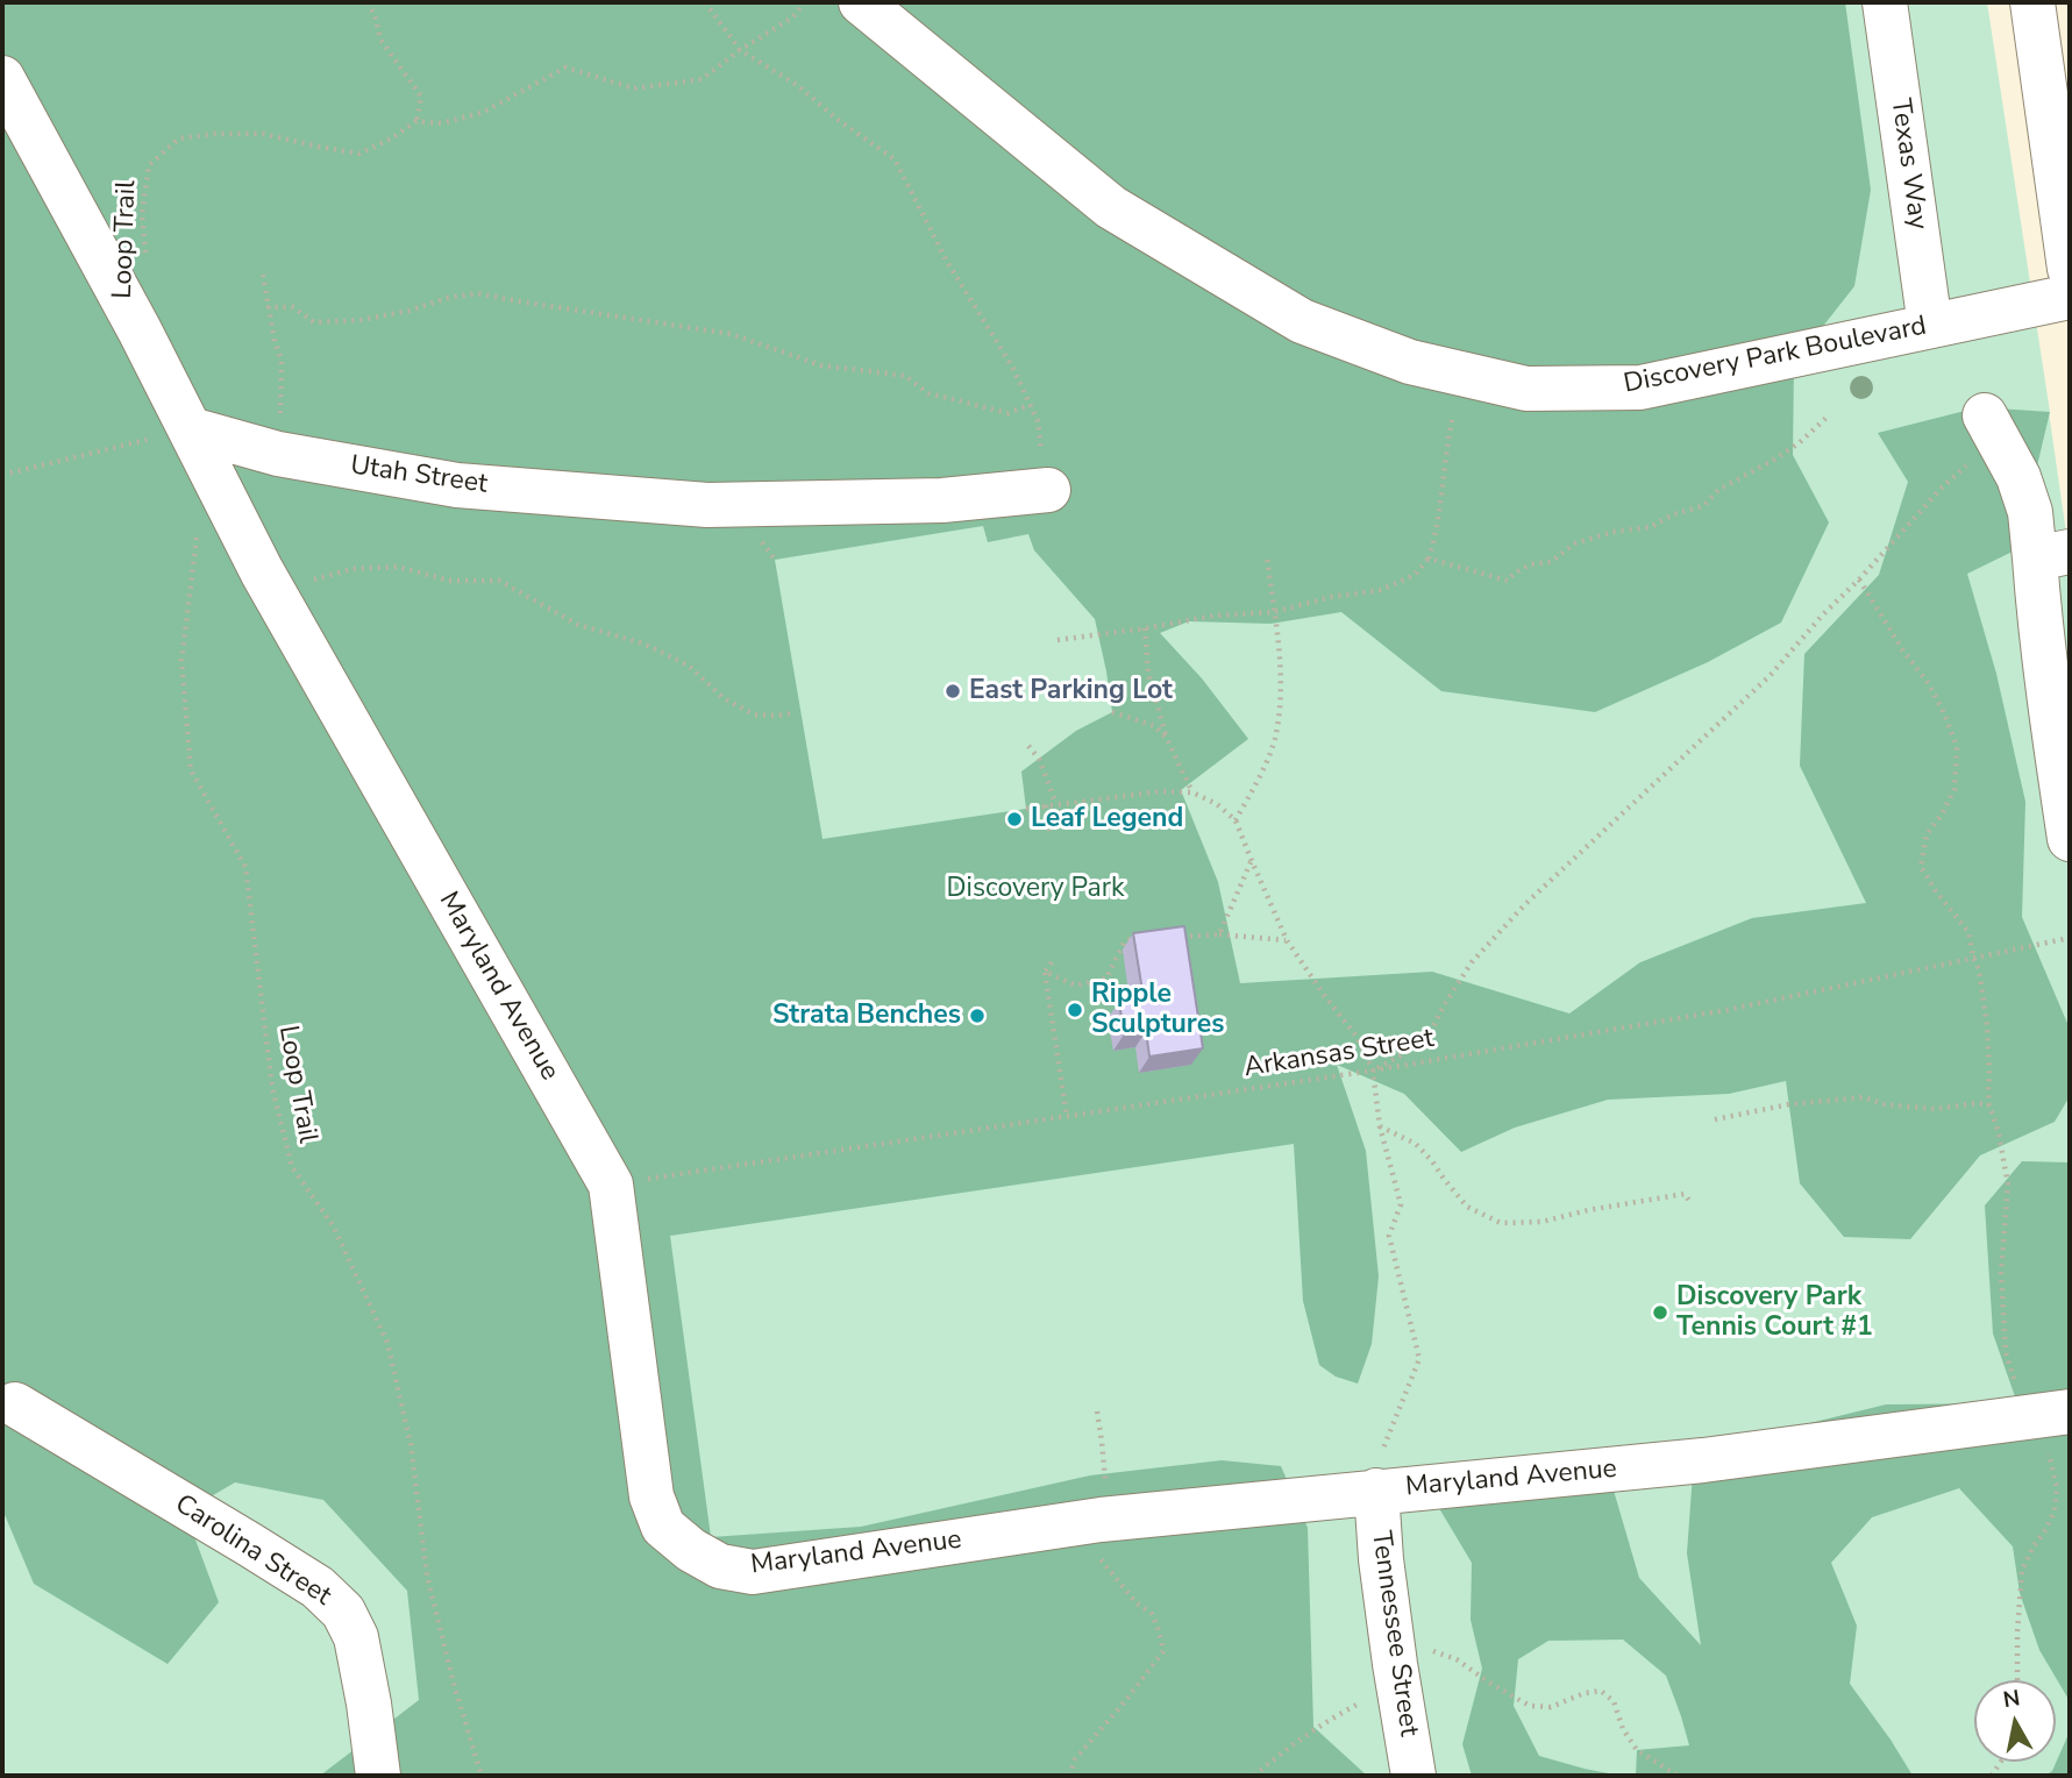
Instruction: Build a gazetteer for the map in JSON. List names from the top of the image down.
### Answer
{
  "streets": {
    "street": [
      "Texas Way",
      "Discovery Park Boulevard",
      "Utah Street",
      "Maryland Avenue",
      "Carolina Street",
      "Tennessee Street"
    ],
    "path": ["Loop Trail", "Arkansas Street"]
  },
  "crossings": [
    ["Texas Way", "Discovery Park Boulevard"],
    ["Utah Street", "Maryland Avenue"],
    ["Maryland Avenue", "Arkansas Street"],
    ["Maryland Avenue", "Tennessee Street"]
  ],
  "parks": ["Discovery Park"],
  "places": [
    "East Parking Lot",
    "Leaf Legend",
    "Ripple Sculptures",
    "Strata Benches",
    "Discovery Park Tennis Court #1"
  ],
  "north": "top"
}
